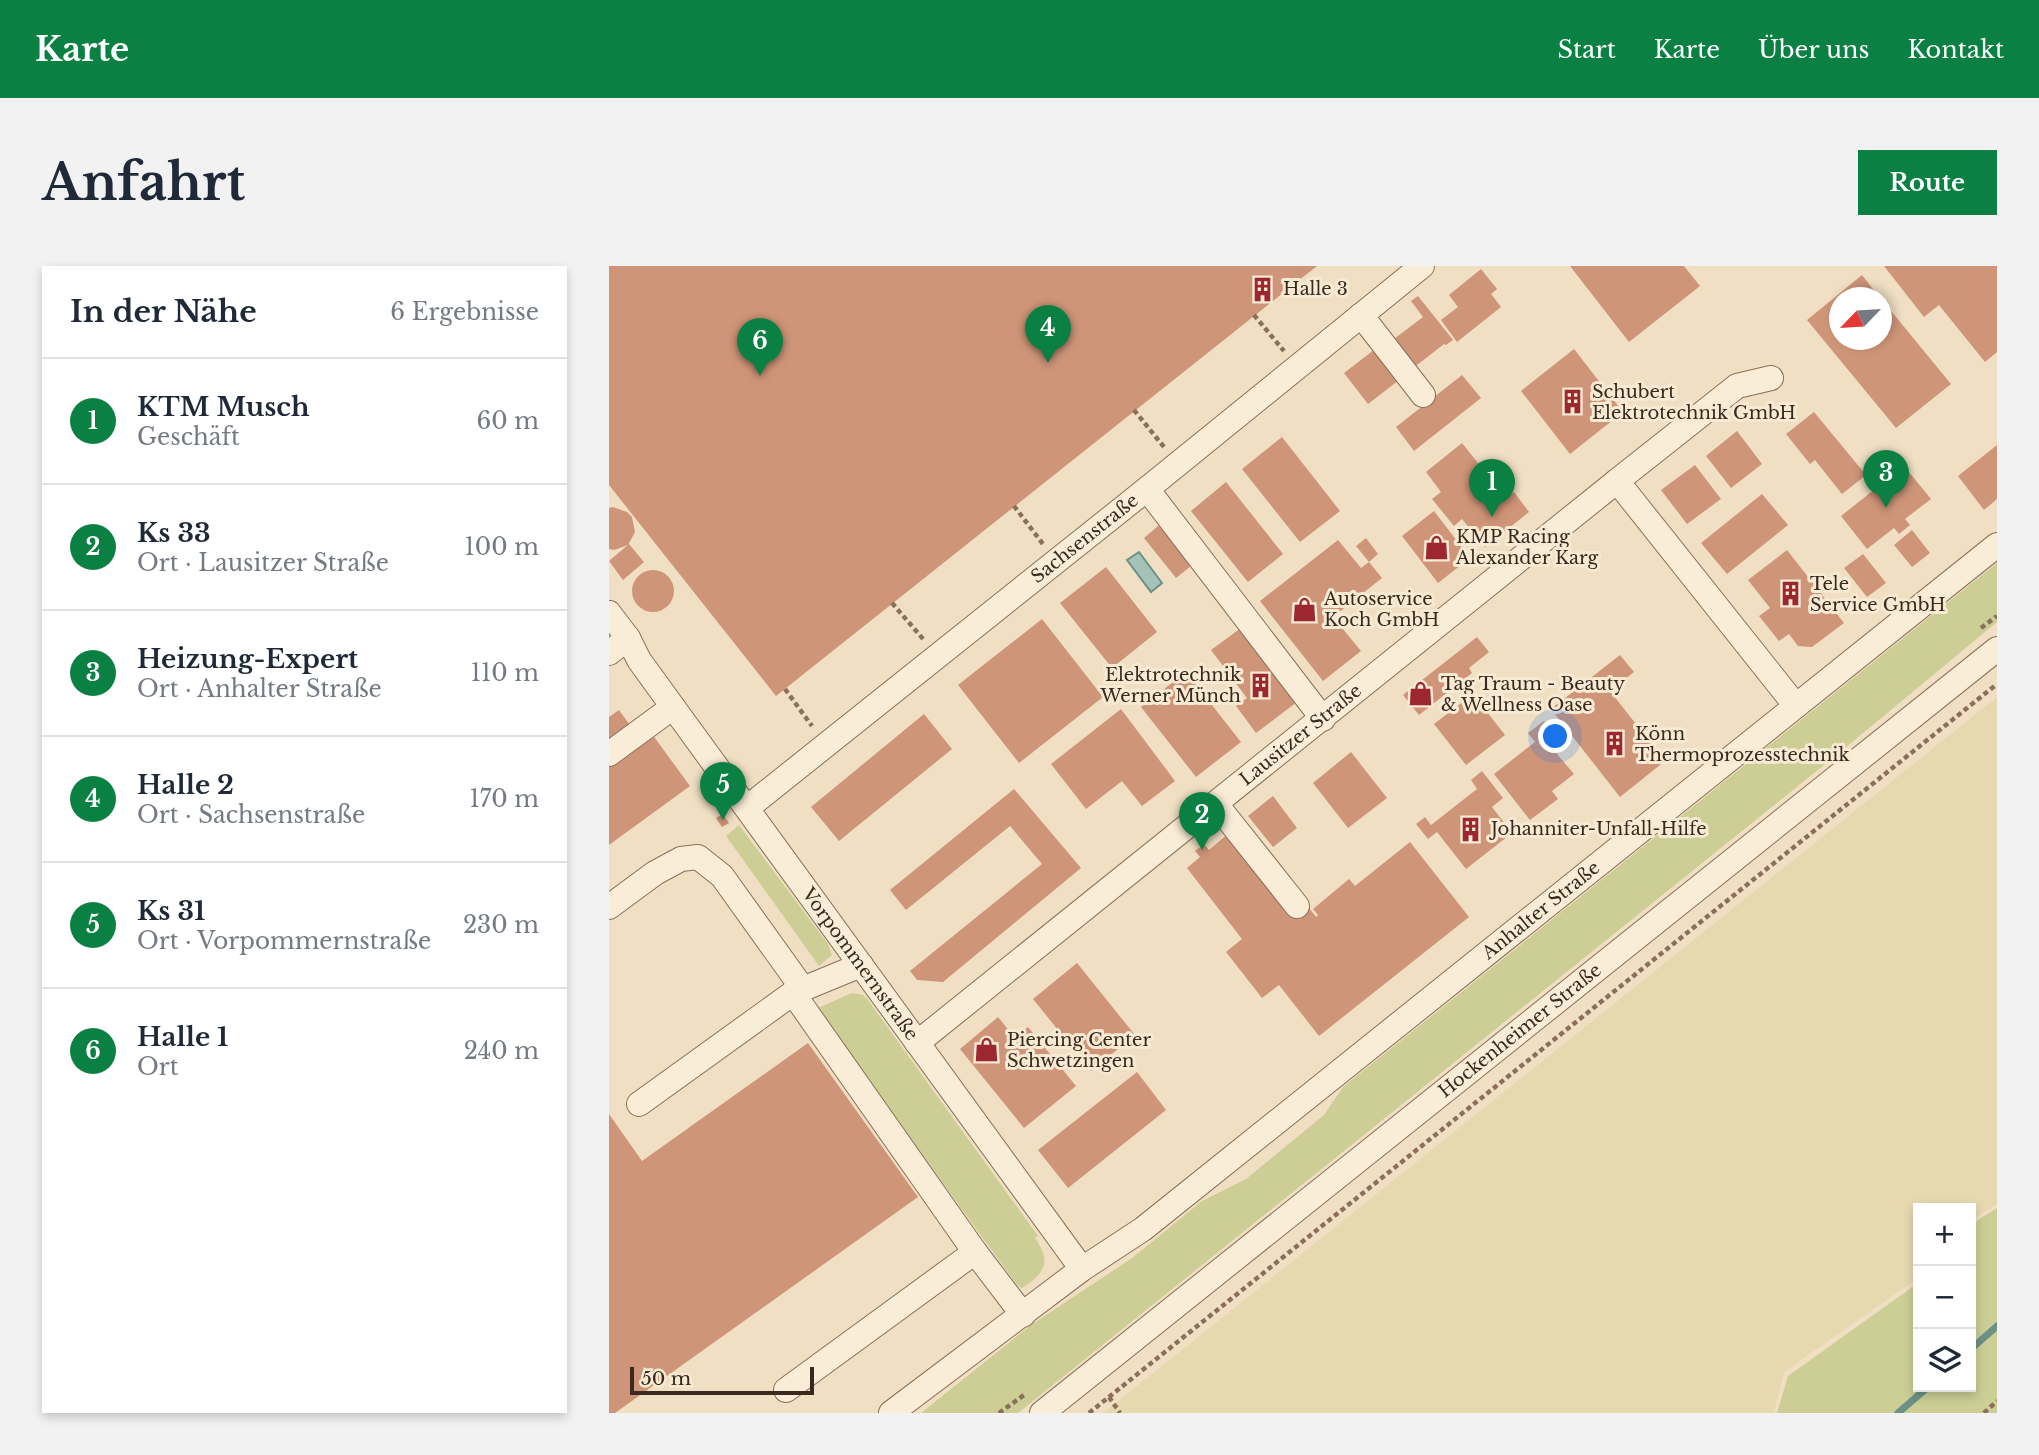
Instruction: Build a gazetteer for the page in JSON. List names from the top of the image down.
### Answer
{
  "streets": {
    "street": [
      "Sachsenstraße",
      "Lausitzer Straße",
      "Anhalter Straße",
      "Vorpommernstraße",
      "Hockenheimer Straße"
    ]
  },
  "crossings": [
    ["Sachsenstraße", "Vorpommernstraße"],
    ["Lausitzer Straße", "Vorpommernstraße"],
    ["Anhalter Straße", "Vorpommernstraße"]
  ],
  "places": {
    "building": [
      "Halle 3",
      "Schubert Elektrotechnik GmbH",
      "Tele Service GmbH",
      "Elektrotechnik Werner Münch",
      "Könn Thermoprozesstechnik",
      "Johanniter-Unfall-Hilfe"
    ],
    "shop": [
      "KMP Racing Alexander Karg",
      "Autoservice Koch GmbH",
      "Tag Traum - Beauty & Wellness Oase",
      "Piercing Center Schwetzingen"
    ]
  },
  "scale_bar": "50 m",
  "north": "bottom left",
  "page": {
    "header": "Karte",
    "nav": [
      "Start",
      "Karte",
      "Über uns",
      "Kontakt"
    ],
    "buttons": "Route",
    "title": "Anfahrt",
    "heading": ["In der Nähe", "6 Ergebnisse"],
    "pins": [
      "4",
      "6",
      "3",
      "1",
      "5",
      "2"
    ],
    "list": [
      {
        "mark": "1",
        "name": "KTM Musch",
        "note": "Geschäft",
        "value": "60 m"
      },
      {
        "mark": "2",
        "name": "Ks 33",
        "note": "Ort · Lausitzer Straße",
        "value": "100 m"
      },
      {
        "mark": "3",
        "name": "Heizung-Expert",
        "note": "Ort · Anhalter Straße",
        "value": "110 m"
      },
      {
        "mark": "4",
        "name": "Halle 2",
        "note": "Ort · Sachsenstraße",
        "value": "170 m"
      },
      {
        "mark": "5",
        "name": "Ks 31",
        "note": "Ort · Vorpommernstraße",
        "value": "230 m"
      },
      {
        "mark": "6",
        "name": "Halle 1",
        "note": "Ort",
        "value": "240 m"
      }
    ],
    "map_buttons": ["+", "−"],
    "scale": "50 m"
  }
}
